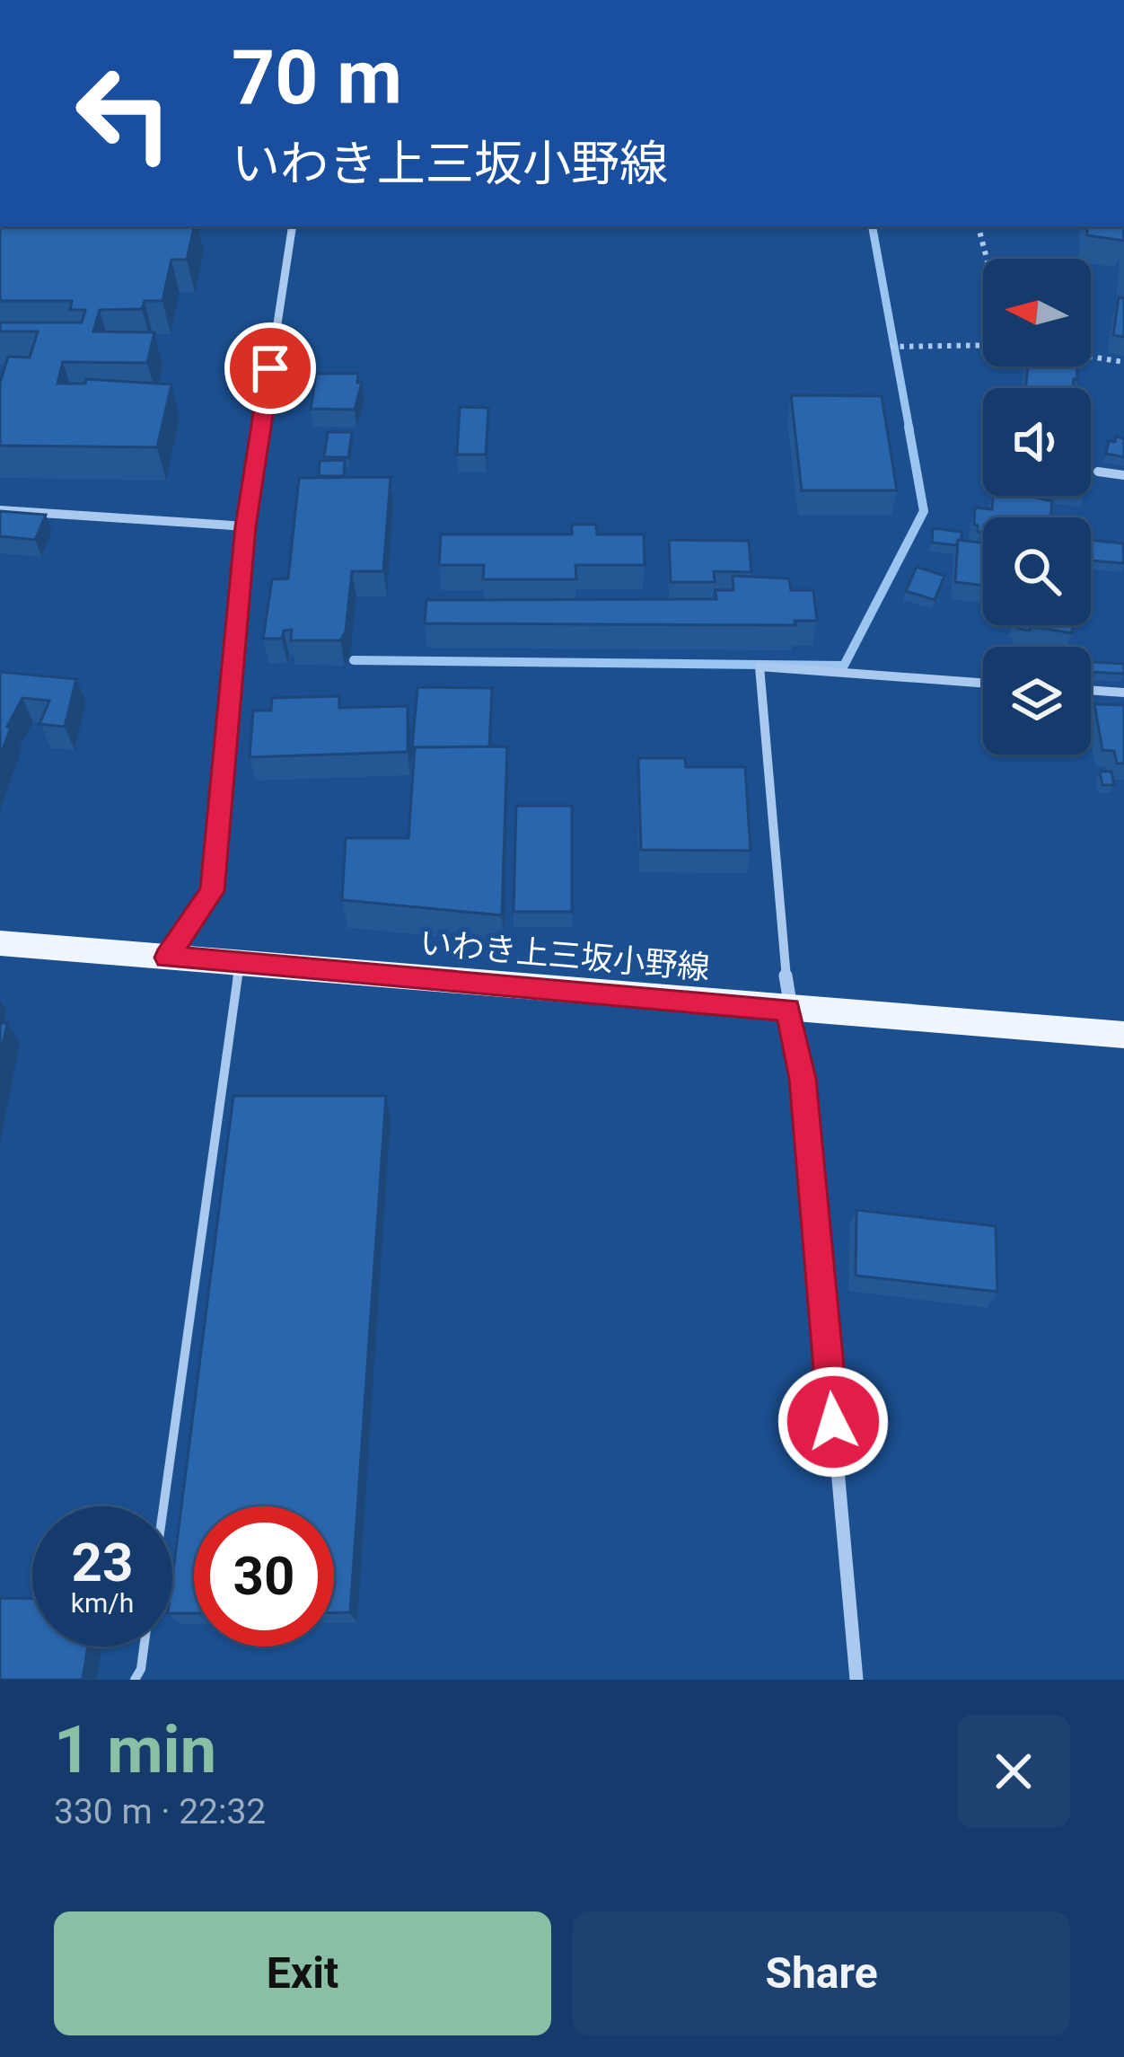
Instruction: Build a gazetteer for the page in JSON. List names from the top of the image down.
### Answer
{
  "streets": {
    "main road": ["いわき上三坂小野線"]
  },
  "north": "left",
  "page": {
    "turn": ["70 m", "いわき上三坂小野線"],
    "speed": "23 km/h",
    "limit": "30",
    "heading": ["1 min", "330 m · 22:32"],
    "buttons": ["Exit", "Share"]
  }
}
